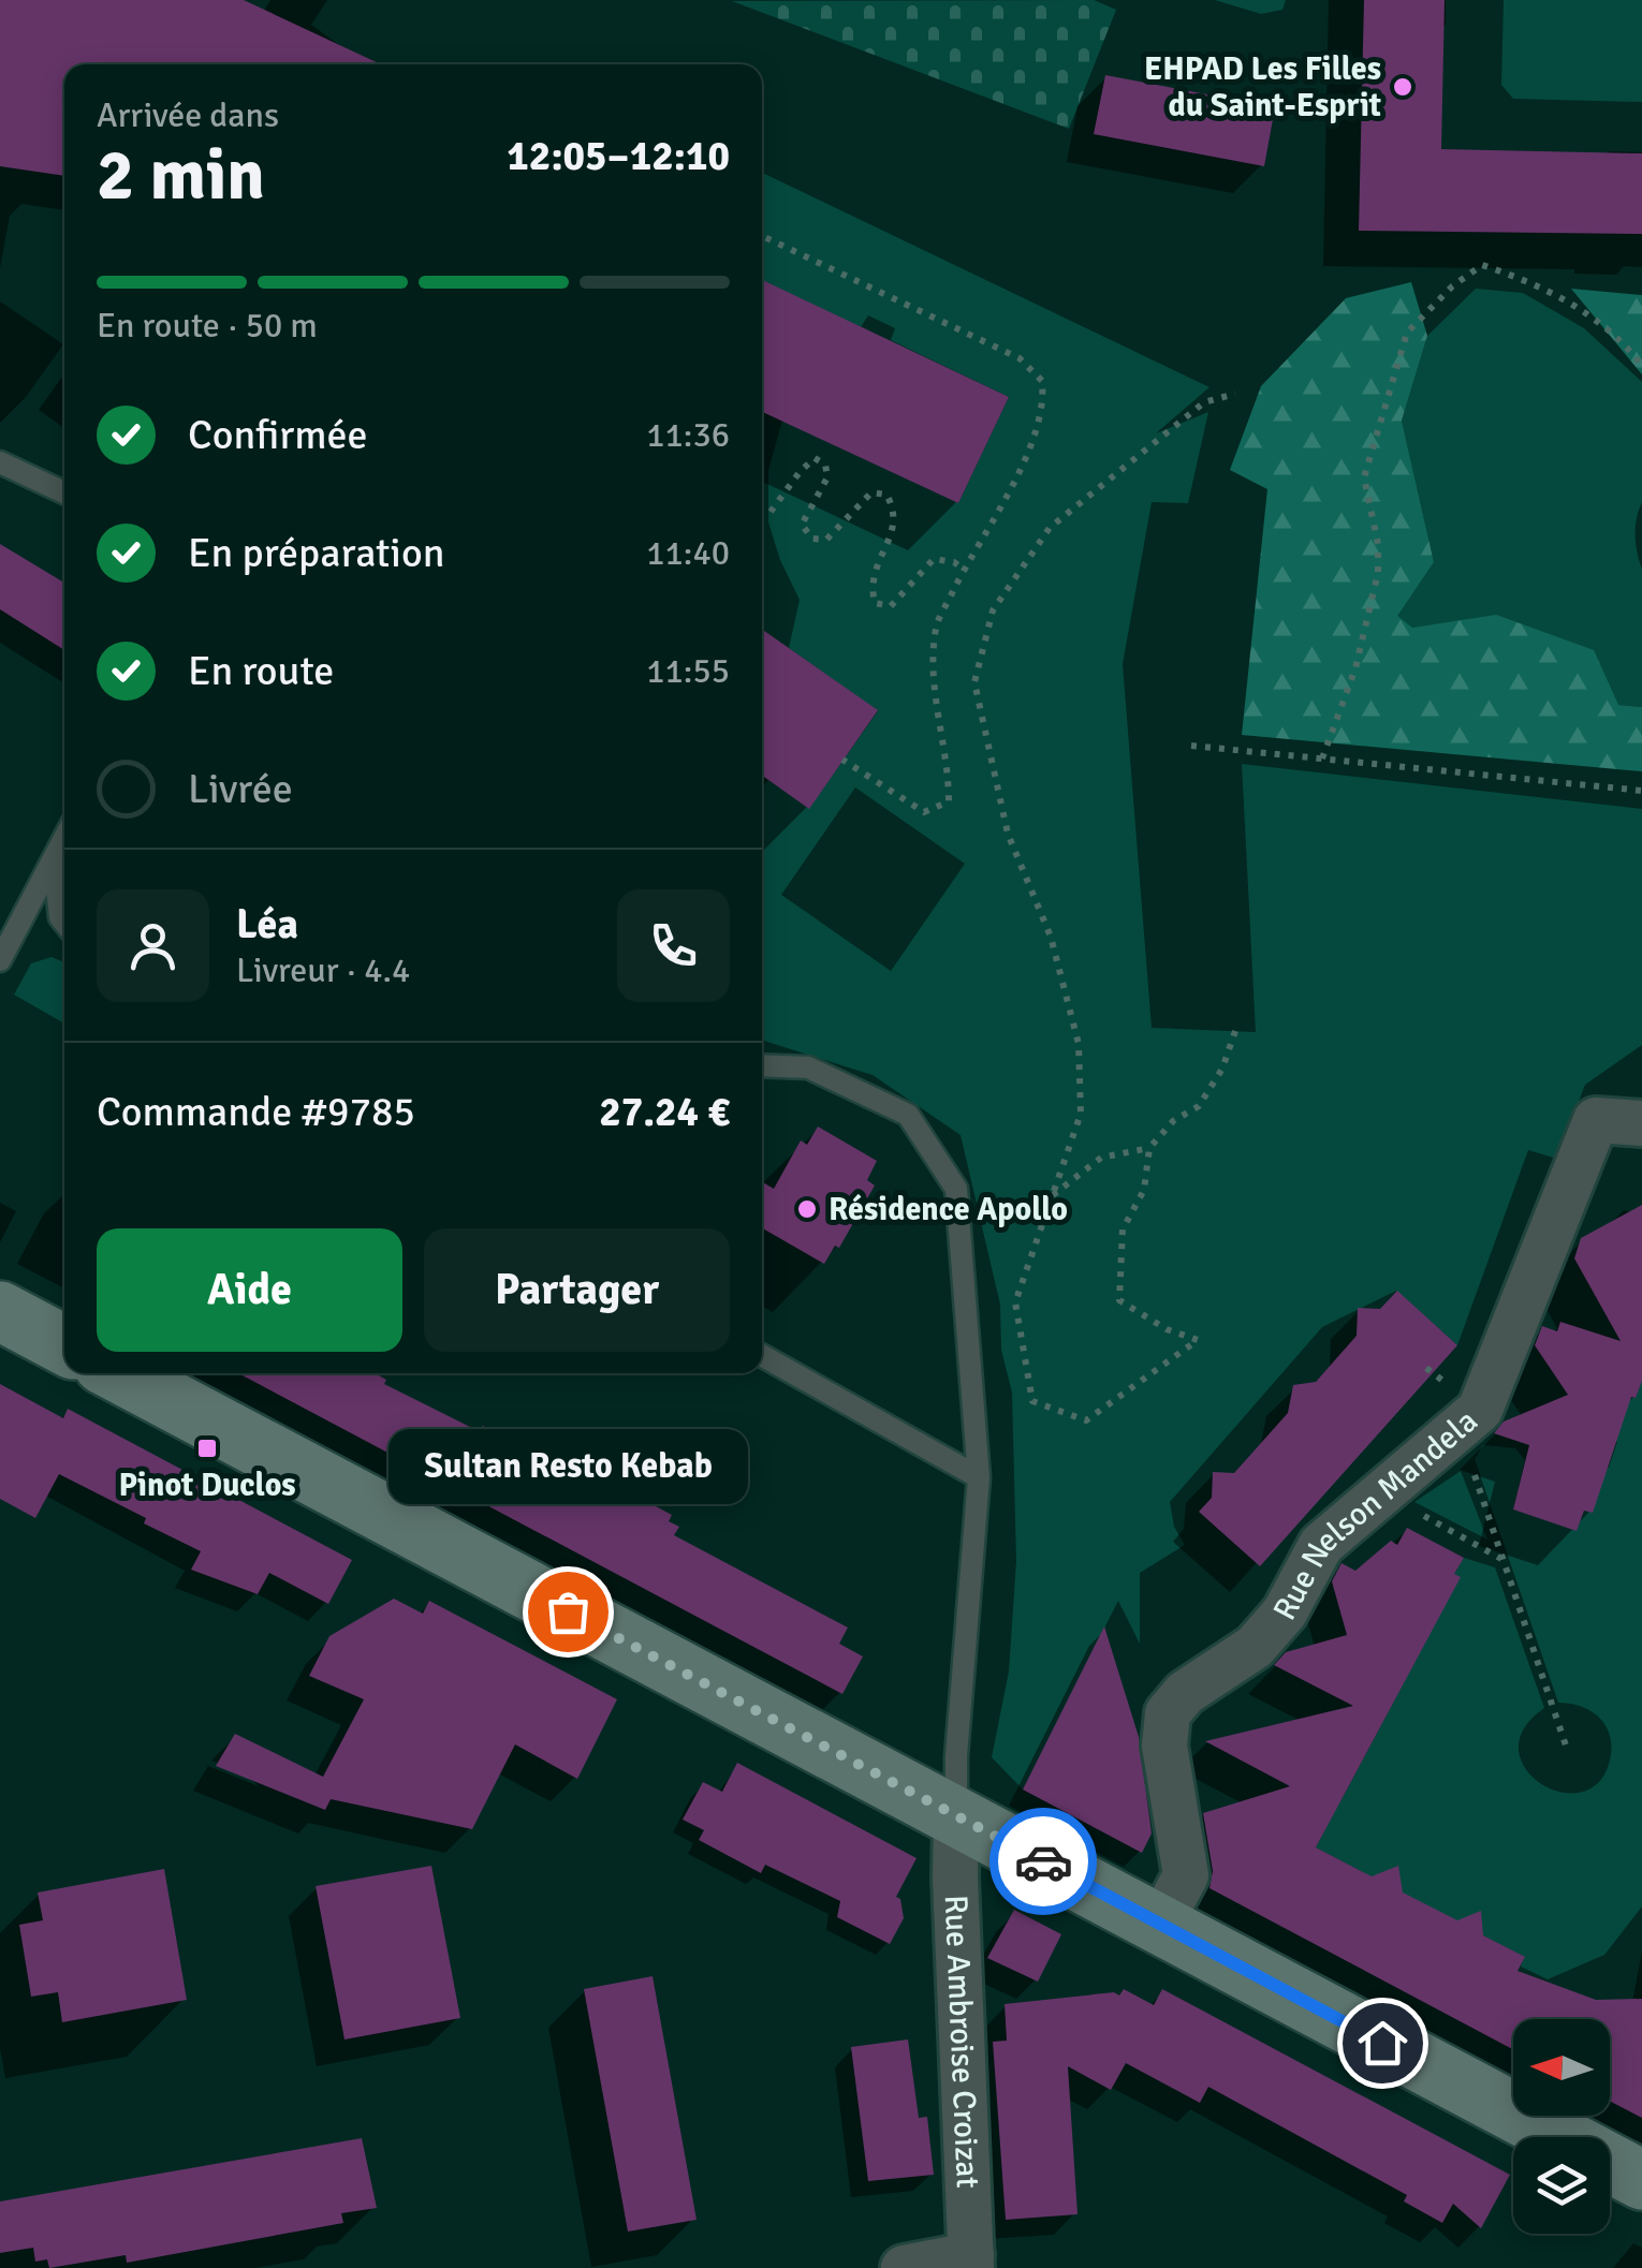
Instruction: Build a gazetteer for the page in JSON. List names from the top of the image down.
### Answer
{
  "streets": {
    "street": ["Rue Nelson Mandela", "Rue Ambroise Croizat"]
  },
  "places": {
    "other": ["EHPAD Les Filles du Saint-Esprit", "Résidence Apollo", "Sultan Resto Kebab"],
    "transit": ["Pinot Duclos"]
  },
  "north": "left",
  "page": {
    "heading": ["2 min", "Arrivée dans", "12:05–12:10"],
    "panel": [
      "Léa",
      "Livreur · 4.4",
      "Commande #9785",
      "27.24 €"
    ],
    "bar": "En route · 50 m",
    "list": [
      ["Confirmée", "11:36"],
      ["En préparation", "11:40"],
      ["En route", "11:55"],
      "Livrée"
    ],
    "buttons": ["Aide", "Partager"],
    "bubble": "Sultan Resto Kebab"
  }
}
